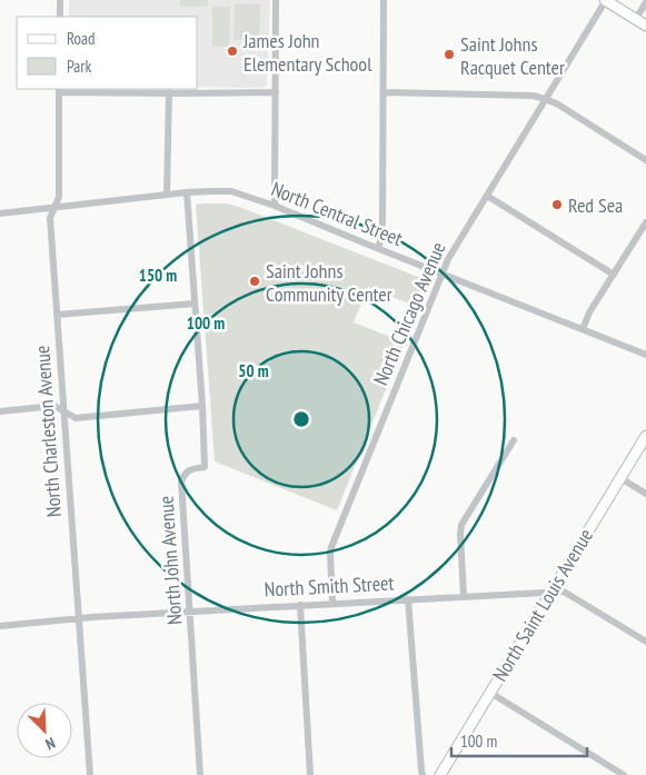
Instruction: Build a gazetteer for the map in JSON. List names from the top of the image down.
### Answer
{
  "streets": {
    "main road": ["North Saint Louis Avenue"],
    "street": [
      "North Central Street",
      "North Chicago Avenue",
      "North Charleston Avenue",
      "North John Avenue",
      "North Smith Street"
    ]
  },
  "crossings": [
    ["North Central Street", "North Chicago Avenue"],
    ["North Central Street", "North Charleston Avenue"],
    ["North Central Street", "North John Avenue"],
    ["North Chicago Avenue", "North Smith Street"],
    ["North Charleston Avenue", "North Smith Street"],
    ["North John Avenue", "North Smith Street"],
    ["North Smith Street", "North Saint Louis Avenue"]
  ],
  "places": [
    "James John Elementary School",
    "Saint Johns Racquet Center",
    "Red Sea",
    "Saint Johns Community Center"
  ],
  "legend": ["Road", "Park"],
  "scale_bar": "100 m",
  "north": "bottom right",
  "rings": ["150 m", "100 m", "50 m"]
}
